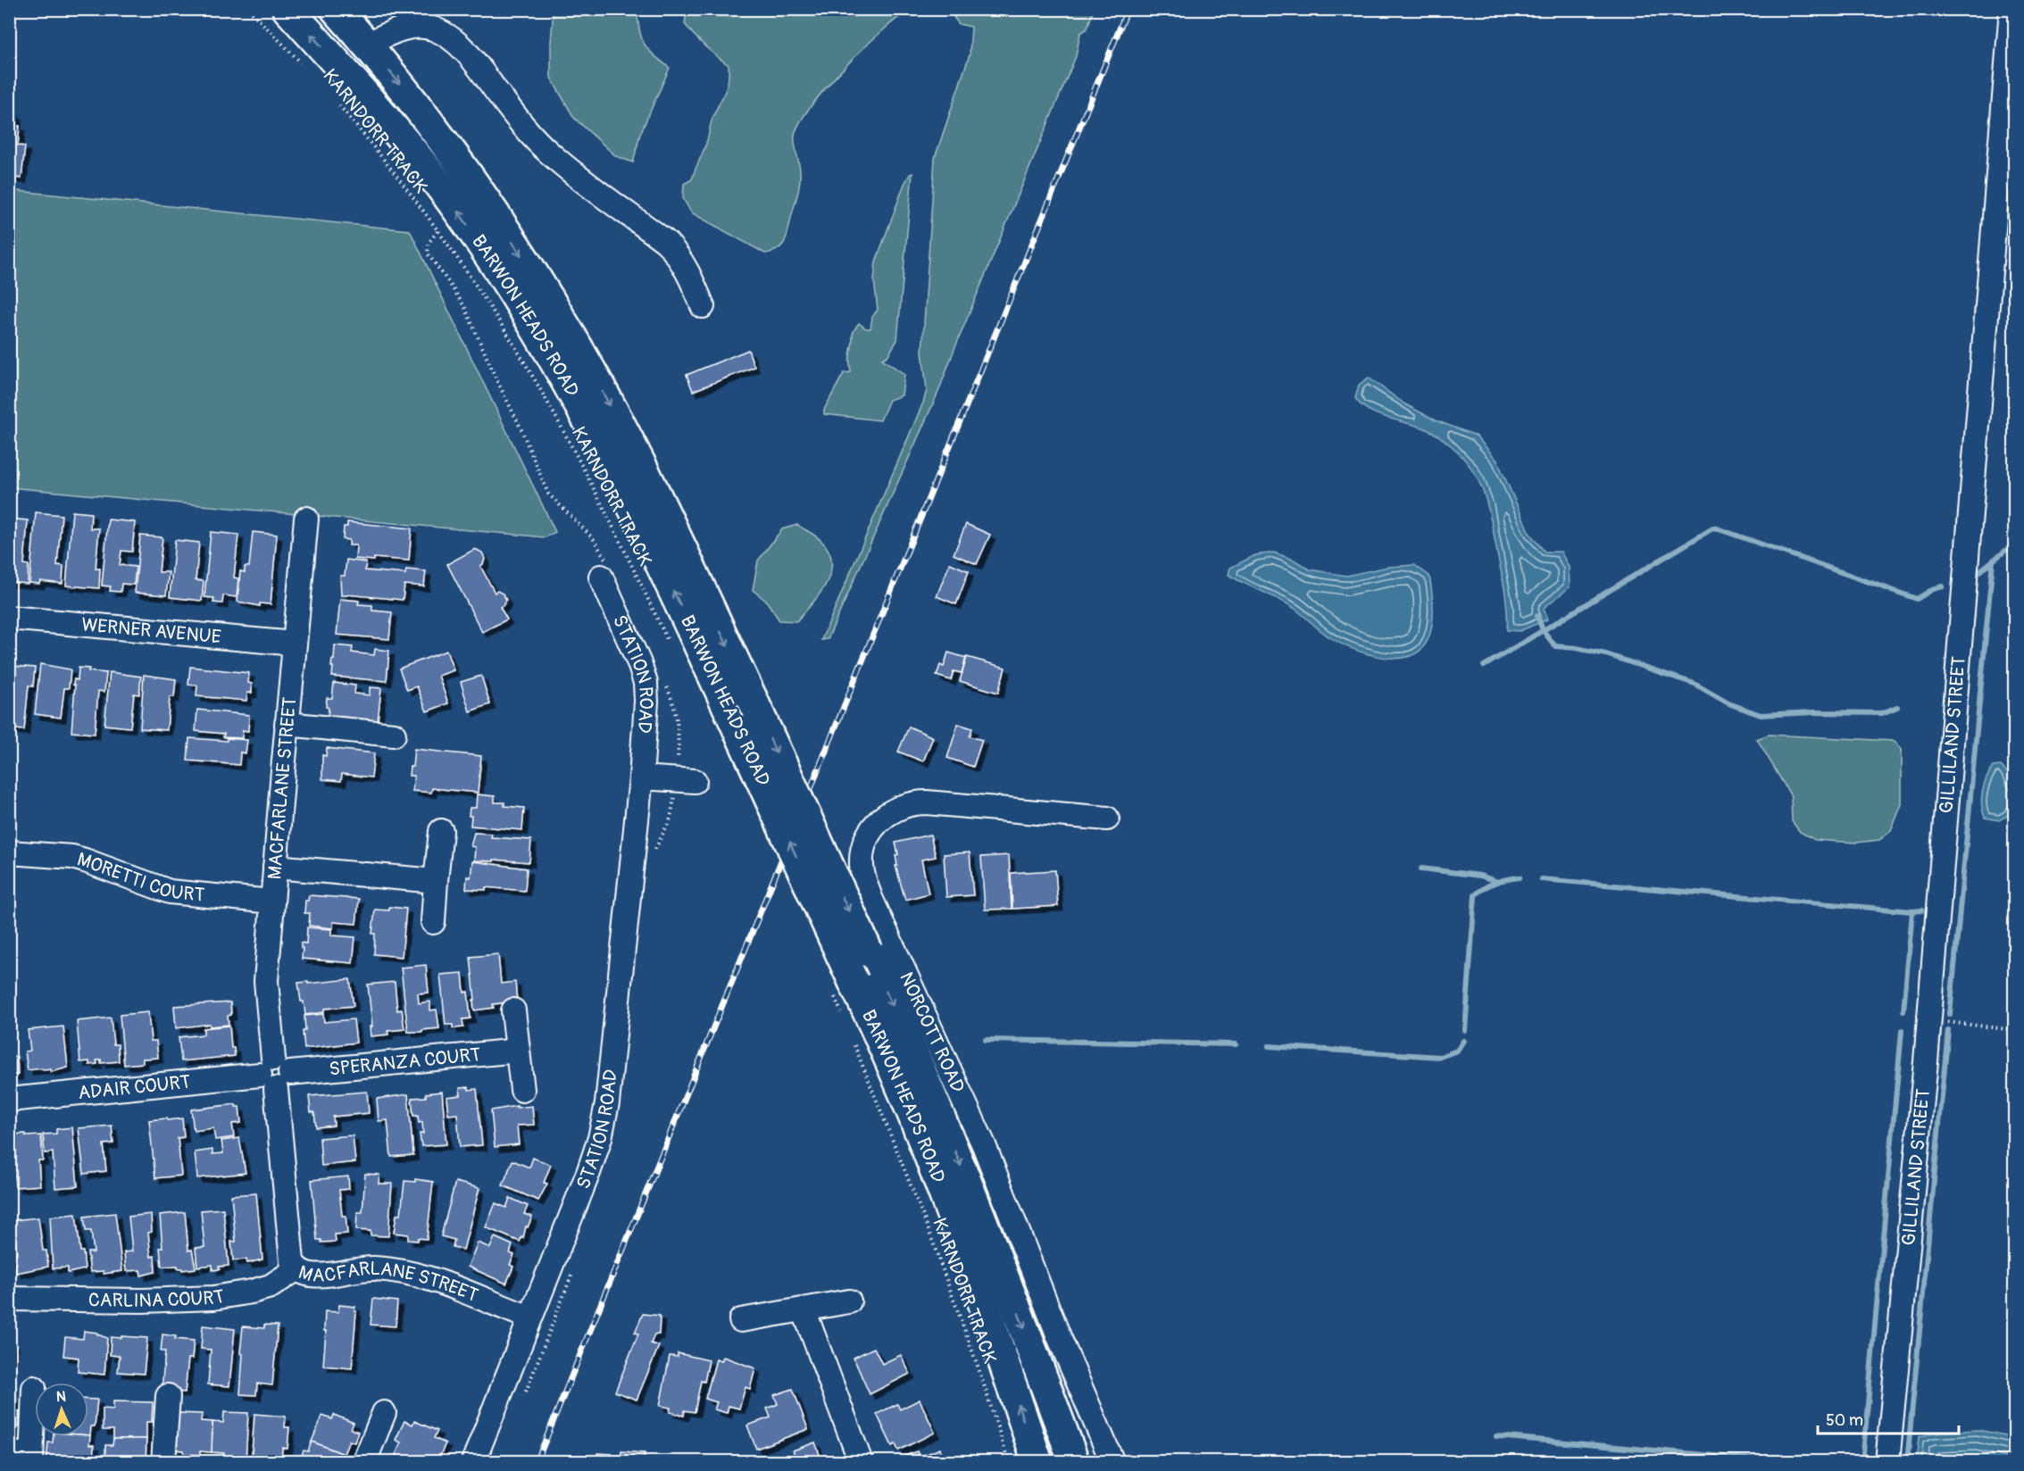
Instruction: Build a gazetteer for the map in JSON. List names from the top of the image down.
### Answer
{
  "streets": {
    "main road": ["BARWON HEADS ROAD"],
    "street": [
      "WERNER AVENUE",
      "STATION ROAD",
      "GILLILAND STREET",
      "MACFARLANE STREET",
      "MORETTI COURT",
      "NORCOTT ROAD",
      "SPERANZA COURT",
      "ADAIR COURT",
      "CARLINA COURT"
    ],
    "path": ["KARNDORR TRACK"]
  },
  "crossings": [
    ["WERNER AVENUE", "MACFARLANE STREET"],
    ["STATION ROAD", "MACFARLANE STREET"],
    ["MACFARLANE STREET", "MORETTI COURT"],
    ["MACFARLANE STREET", "SPERANZA COURT"],
    ["MACFARLANE STREET", "ADAIR COURT"],
    ["MACFARLANE STREET", "CARLINA COURT"],
    ["SPERANZA COURT", "ADAIR COURT"]
  ],
  "scale_bar": "50 m",
  "north": "top"
}
